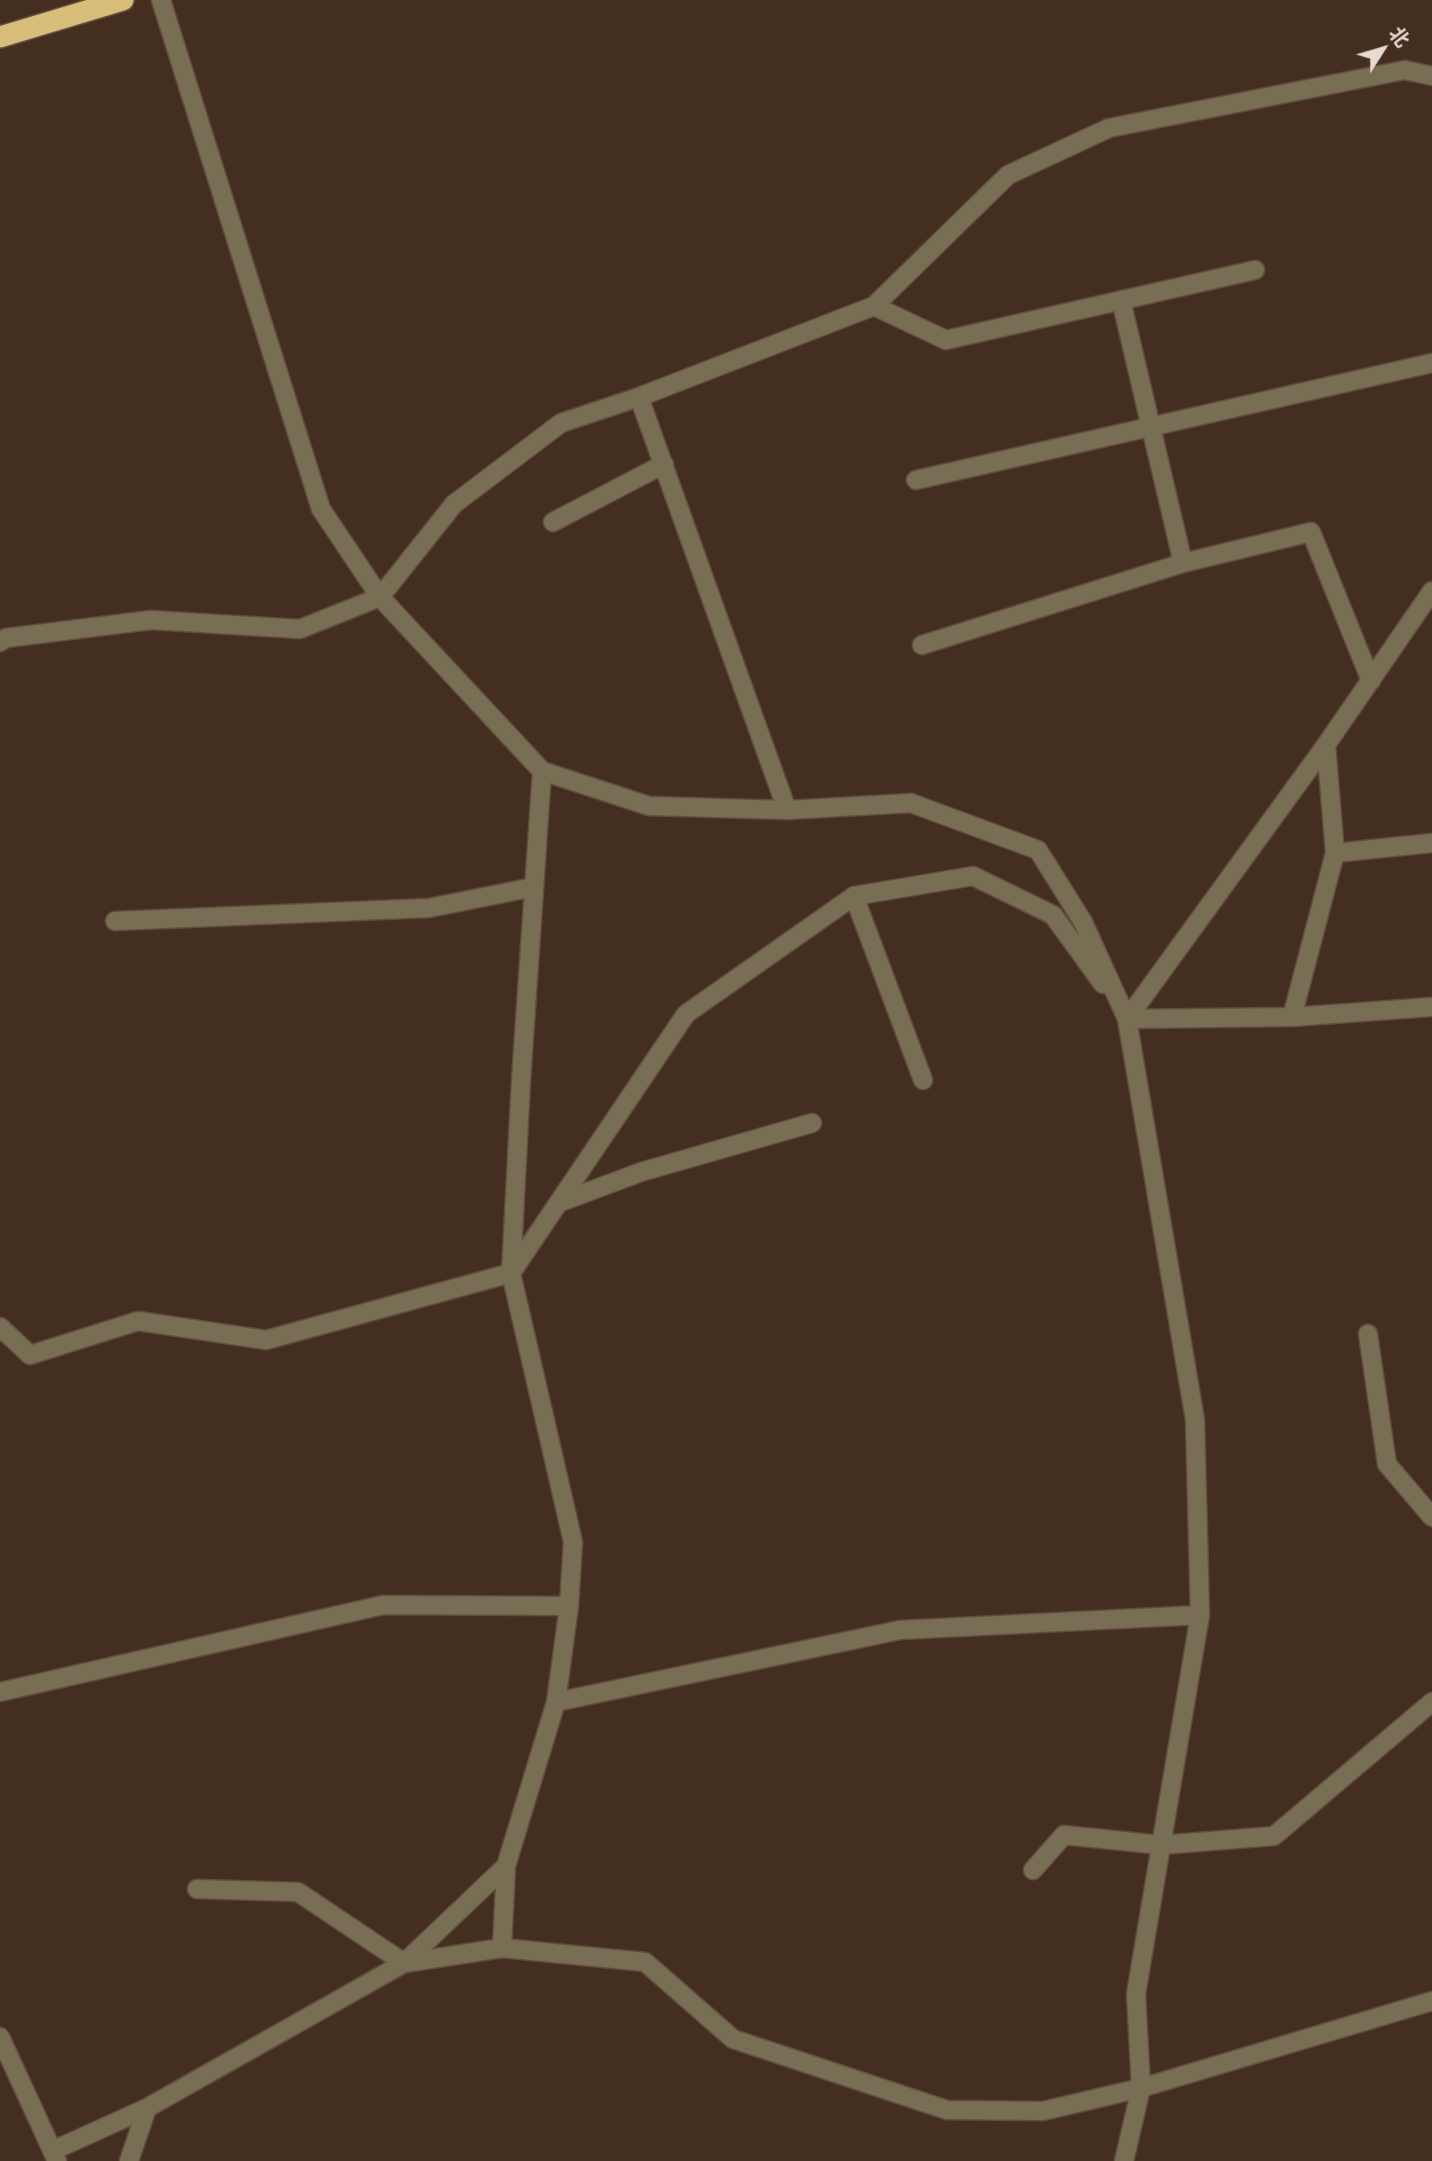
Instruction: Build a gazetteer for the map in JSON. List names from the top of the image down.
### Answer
{
  "north": "top right"
}
